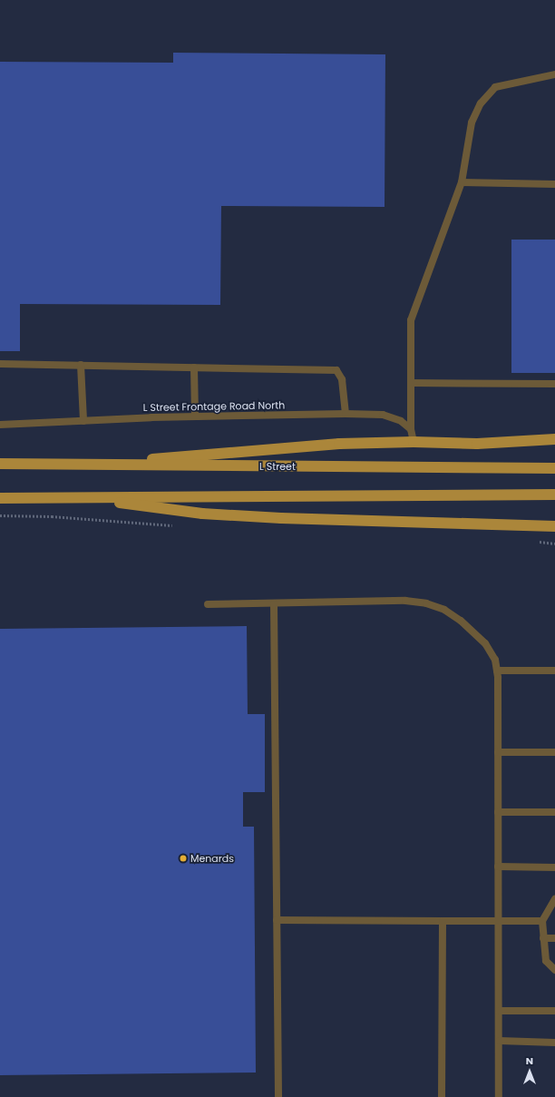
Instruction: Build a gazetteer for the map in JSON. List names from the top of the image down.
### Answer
{
  "streets": {
    "main road": ["L Street"],
    "lane": ["L Street Frontage Road North"]
  },
  "places": ["Menards"],
  "north": "top"
}
